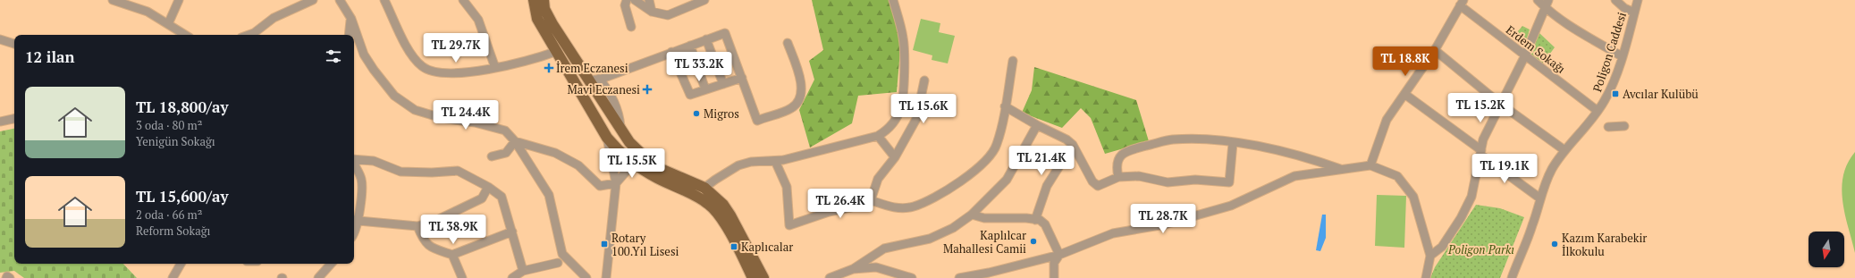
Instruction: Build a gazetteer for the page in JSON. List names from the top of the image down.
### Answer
{
  "streets": {
    "street": ["Erdem Sokağı", "Poligon Caddesi"]
  },
  "crossings": [
    ["Erdem Sokağı", "Poligon Caddesi"]
  ],
  "parks": ["Poligon Parkı"],
  "places": {
    "health": ["İrem Eczanesi", "Mavi Eczanesi"],
    "transit": ["Avcılar Kulübü", "Rotary 100.Yıl Lisesi", "Kaplıcalar"],
    "other": ["Migros", "Kaplılcar Mahallesi Camii", "Kazım Karabekir İlkokulu"]
  },
  "north": "bottom",
  "page": {
    "price": [
      "TL 29.7K",
      "TL 18.8K",
      "TL 33.2K",
      "TL 15.2K",
      "TL 15.6K",
      "TL 24.4K",
      "TL 21.4K",
      "TL 15.5K",
      "TL 19.1K",
      "TL 26.4K",
      "TL 28.7K",
      "TL 38.9K"
    ],
    "heading": "12 ilan",
    "list": [
      {
        "name": "TL 18,800/ay",
        "note": "3 oda · 80 m² · Yenigün Sokağı"
      },
      {
        "name": "TL 15,600/ay",
        "note": "2 oda · 66 m² · Reform Sokağı"
      }
    ]
  }
}
